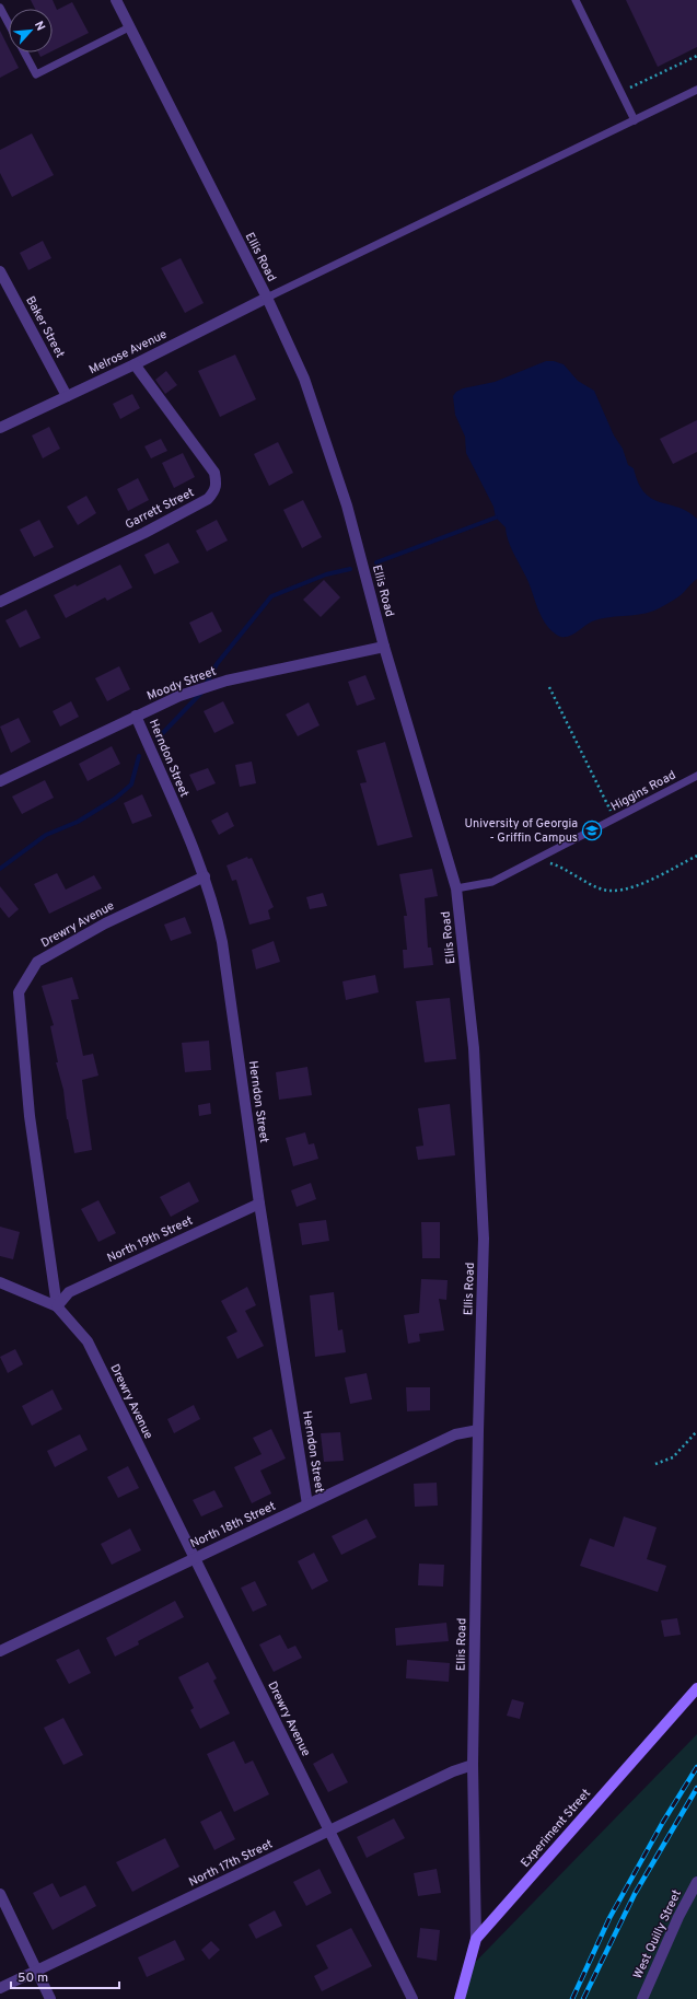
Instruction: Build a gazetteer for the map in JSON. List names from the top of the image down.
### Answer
{
  "streets": {
    "main road": ["Experiment Street"],
    "street": [
      "Ellis Road",
      "Baker Street",
      "Melrose Avenue",
      "Garrett Street",
      "Moody Street",
      "Herndon Street",
      "Drewry Avenue",
      "North 19th Street",
      "North 18th Street",
      "North 17th Street",
      "West Quilly Street"
    ],
    "lane": ["Higgins Road"]
  },
  "crossings": [
    ["Ellis Road", "Melrose Avenue"],
    ["Ellis Road", "Moody Street"],
    ["Ellis Road", "Higgins Road"],
    ["Ellis Road", "North 18th Street"],
    ["Ellis Road", "Experiment Street"],
    ["Ellis Road", "North 17th Street"],
    ["Baker Street", "Melrose Avenue"],
    ["Melrose Avenue", "Garrett Street"],
    ["Moody Street", "Herndon Street"],
    ["Herndon Street", "Drewry Avenue"],
    ["Herndon Street", "North 19th Street"],
    ["Herndon Street", "North 18th Street"],
    ["Drewry Avenue", "North 19th Street"],
    ["Drewry Avenue", "North 18th Street"],
    ["Drewry Avenue", "North 17th Street"]
  ],
  "places": {
    "school or university": ["University of Georgia - Griffin Campus"]
  },
  "scale_bar": "50 m",
  "north": "top right"
}
